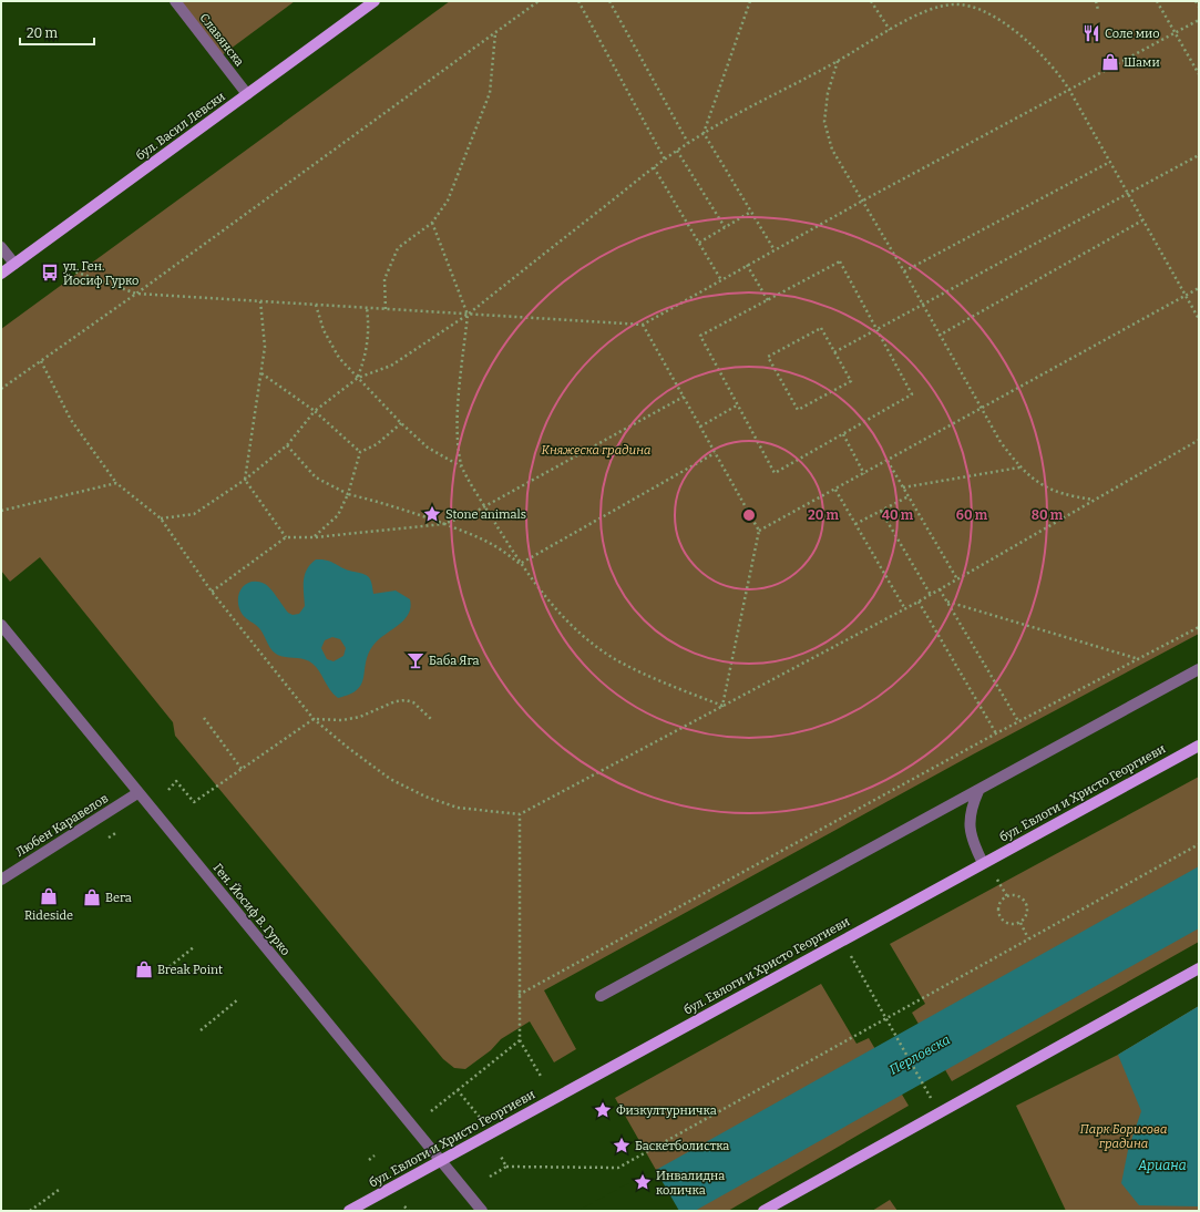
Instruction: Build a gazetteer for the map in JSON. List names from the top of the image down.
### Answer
{
  "streets": {
    "main road": ["бул. Васил Левски", "бул. Евлоги и Христо Георгиеви"],
    "street": ["Славянска", "Любен Каравелов", "Ген. Йосиф В. Гурко"]
  },
  "crossings": [
    ["Славянска", "бул. Васил Левски"],
    ["бул. Евлоги и Христо Георгиеви", "Ген. Йосиф В. Гурко"],
    ["Любен Каравелов", "Ген. Йосиф В. Гурко"]
  ],
  "water": ["Перловска", "Ариана"],
  "parks": ["Княжеска градина", "Парк Борисова градина"],
  "places": {
    "restaurant": ["Соле мио"],
    "shop": [
      "Шами",
      "Rideside",
      "Вега",
      "Break Point"
    ],
    "bus stop": ["ул. Ген. Йосиф Гурко"],
    "place": [
      "Stone animals",
      "Физкултурничка",
      "Баскетболистка",
      "Инвалидна количка"
    ],
    "bar": ["Баба Яга"]
  },
  "scale_bar": "20 m",
  "rings": [
    "20 m",
    "40 m",
    "60 m",
    "80 m"
  ]
}
